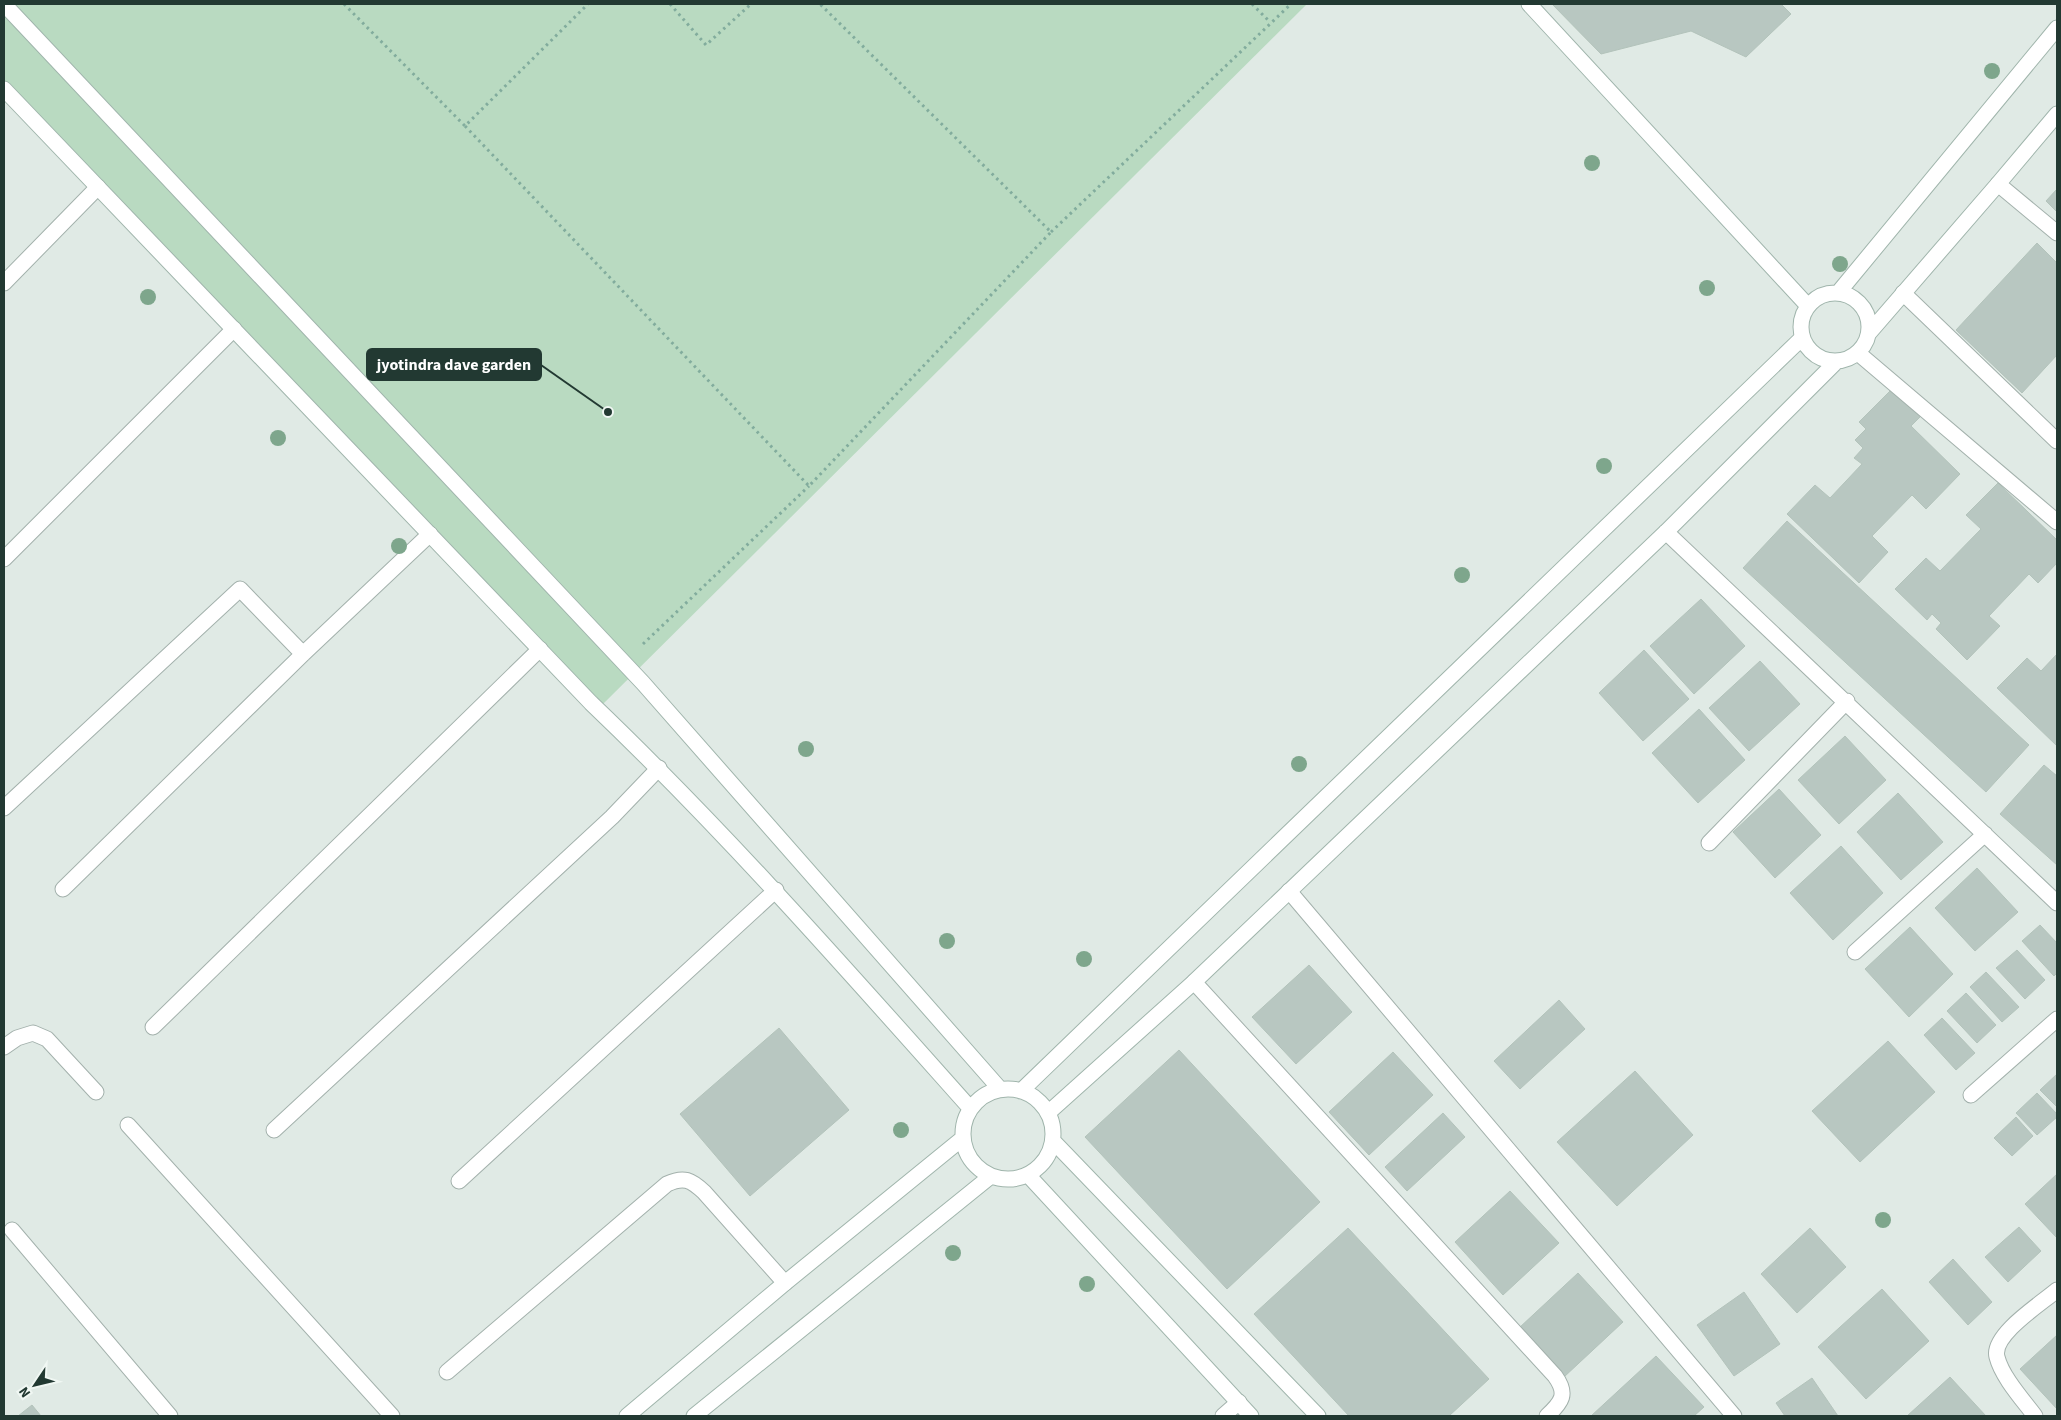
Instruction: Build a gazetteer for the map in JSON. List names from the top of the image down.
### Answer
{
  "places": ["jyotindra dave garden"],
  "north": "bottom left"
}
